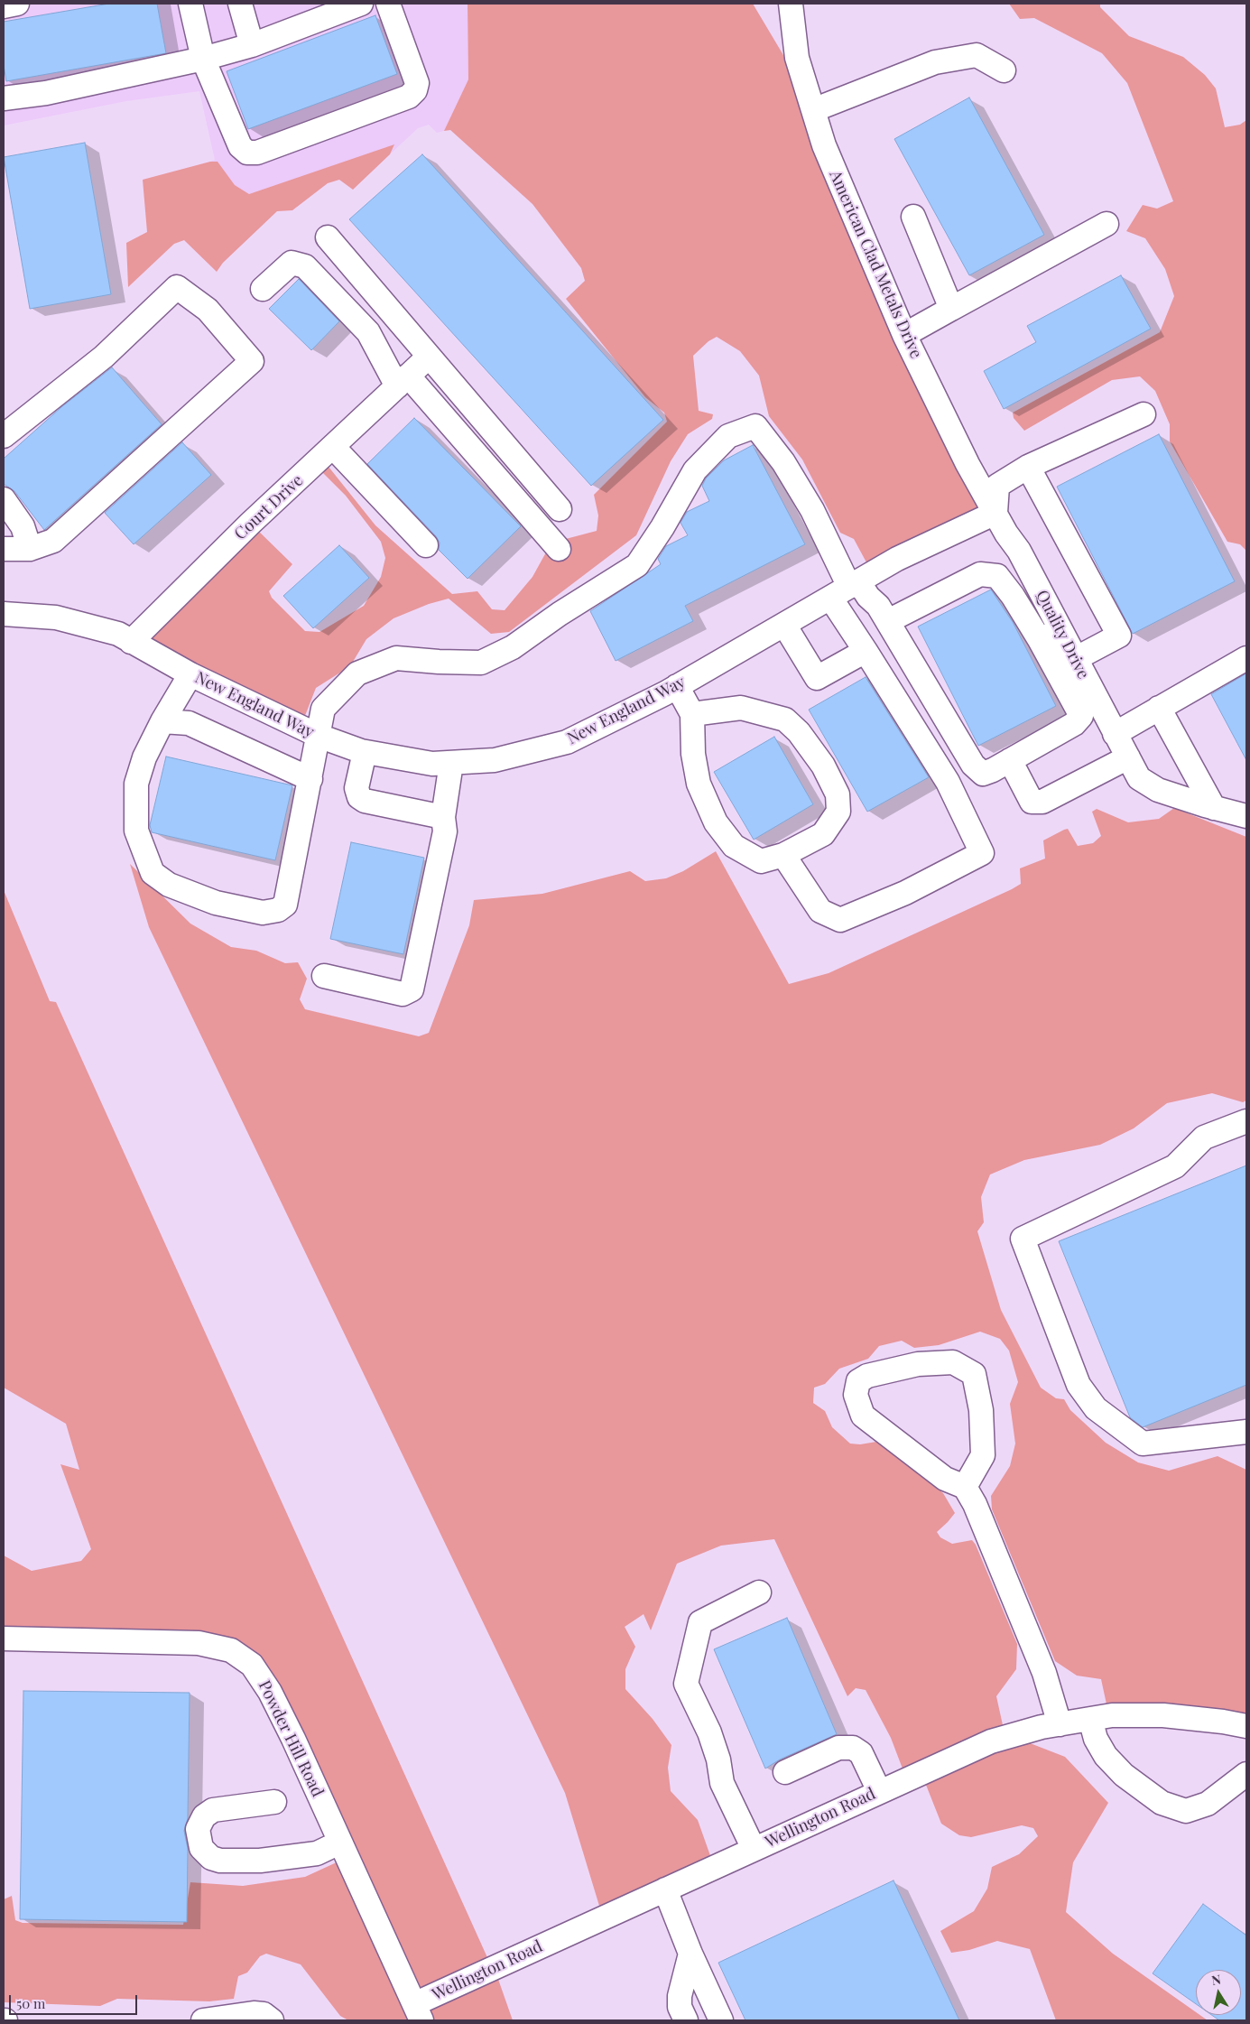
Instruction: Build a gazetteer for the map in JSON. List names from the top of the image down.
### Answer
{
  "streets": {
    "street": [
      "American Clad Metals Drive",
      "Court Drive",
      "Quality Drive",
      "New England Way",
      "Powder Hill Road",
      "Wellington Road"
    ]
  },
  "crossings": [
    ["American Clad Metals Drive", "Quality Drive"],
    ["American Clad Metals Drive", "New England Way"],
    ["Court Drive", "New England Way"],
    ["Quality Drive", "New England Way"],
    ["Powder Hill Road", "Wellington Road"]
  ],
  "scale_bar": "50 m",
  "north": "top"
}
